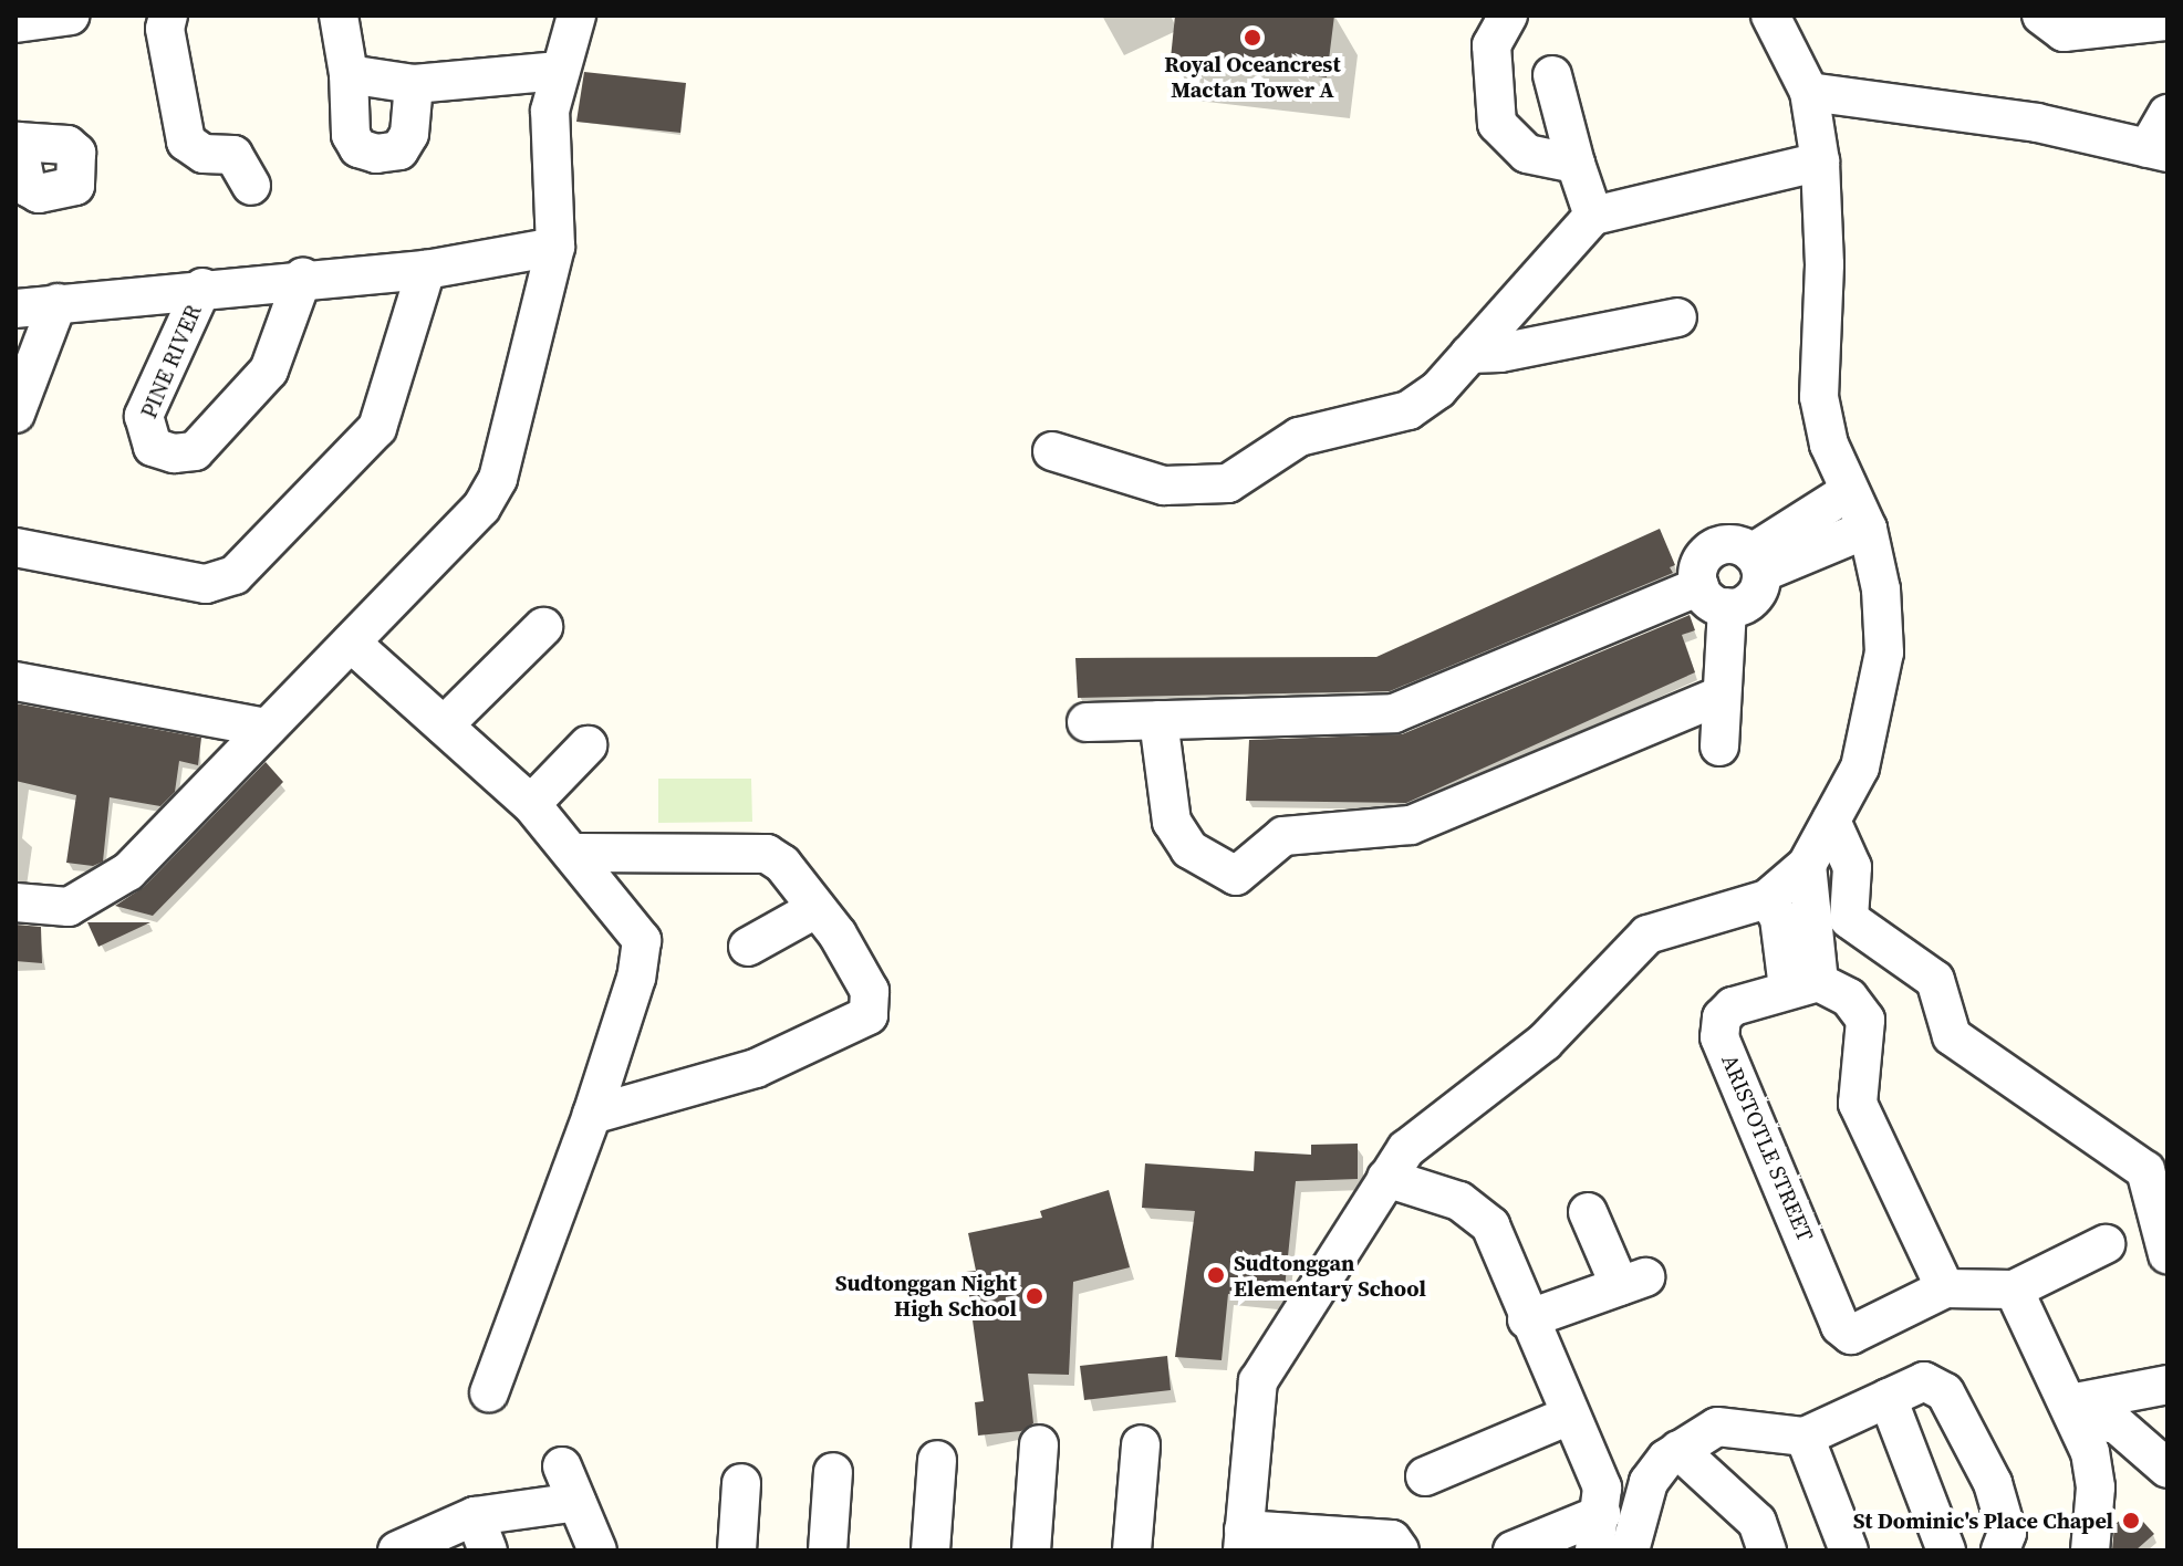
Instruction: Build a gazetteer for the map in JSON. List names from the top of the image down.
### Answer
{
  "streets": {
    "street": ["PINE RIVER", "ARISTOTLE STREET"]
  },
  "places": [
    "Royal Oceancrest Mactan Tower A",
    "Sudtonggan Elementary School",
    "Sudtonggan Night High School",
    "St Dominic's Place Chapel"
  ]
}
